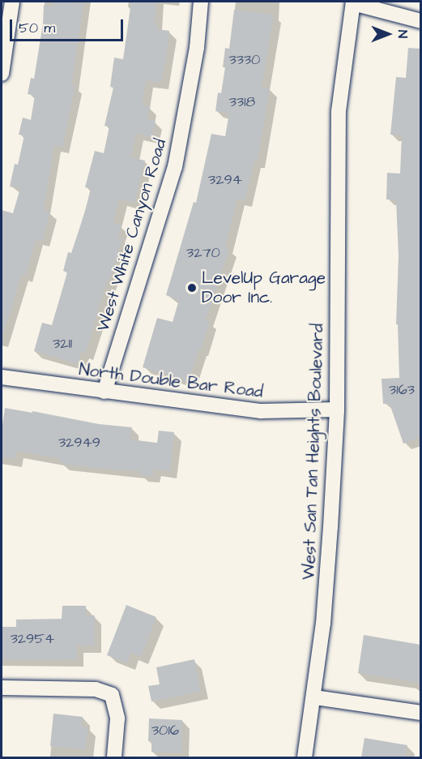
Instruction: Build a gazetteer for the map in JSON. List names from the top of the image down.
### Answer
{
  "streets": {
    "street": ["West White Canyon Road", "North Double Bar Road", "West San Tan Heights Boulevard"]
  },
  "crossings": [
    ["West White Canyon Road", "North Double Bar Road"],
    ["North Double Bar Road", "West San Tan Heights Boulevard"]
  ],
  "places": ["LevelUp Garage Door Inc."],
  "house_numbers": [
    "3330",
    "3318",
    "3294",
    "3270",
    "3211",
    "3163",
    "32949",
    "32954",
    "3016"
  ],
  "scale_bar": "50 m",
  "north": "right"
}
